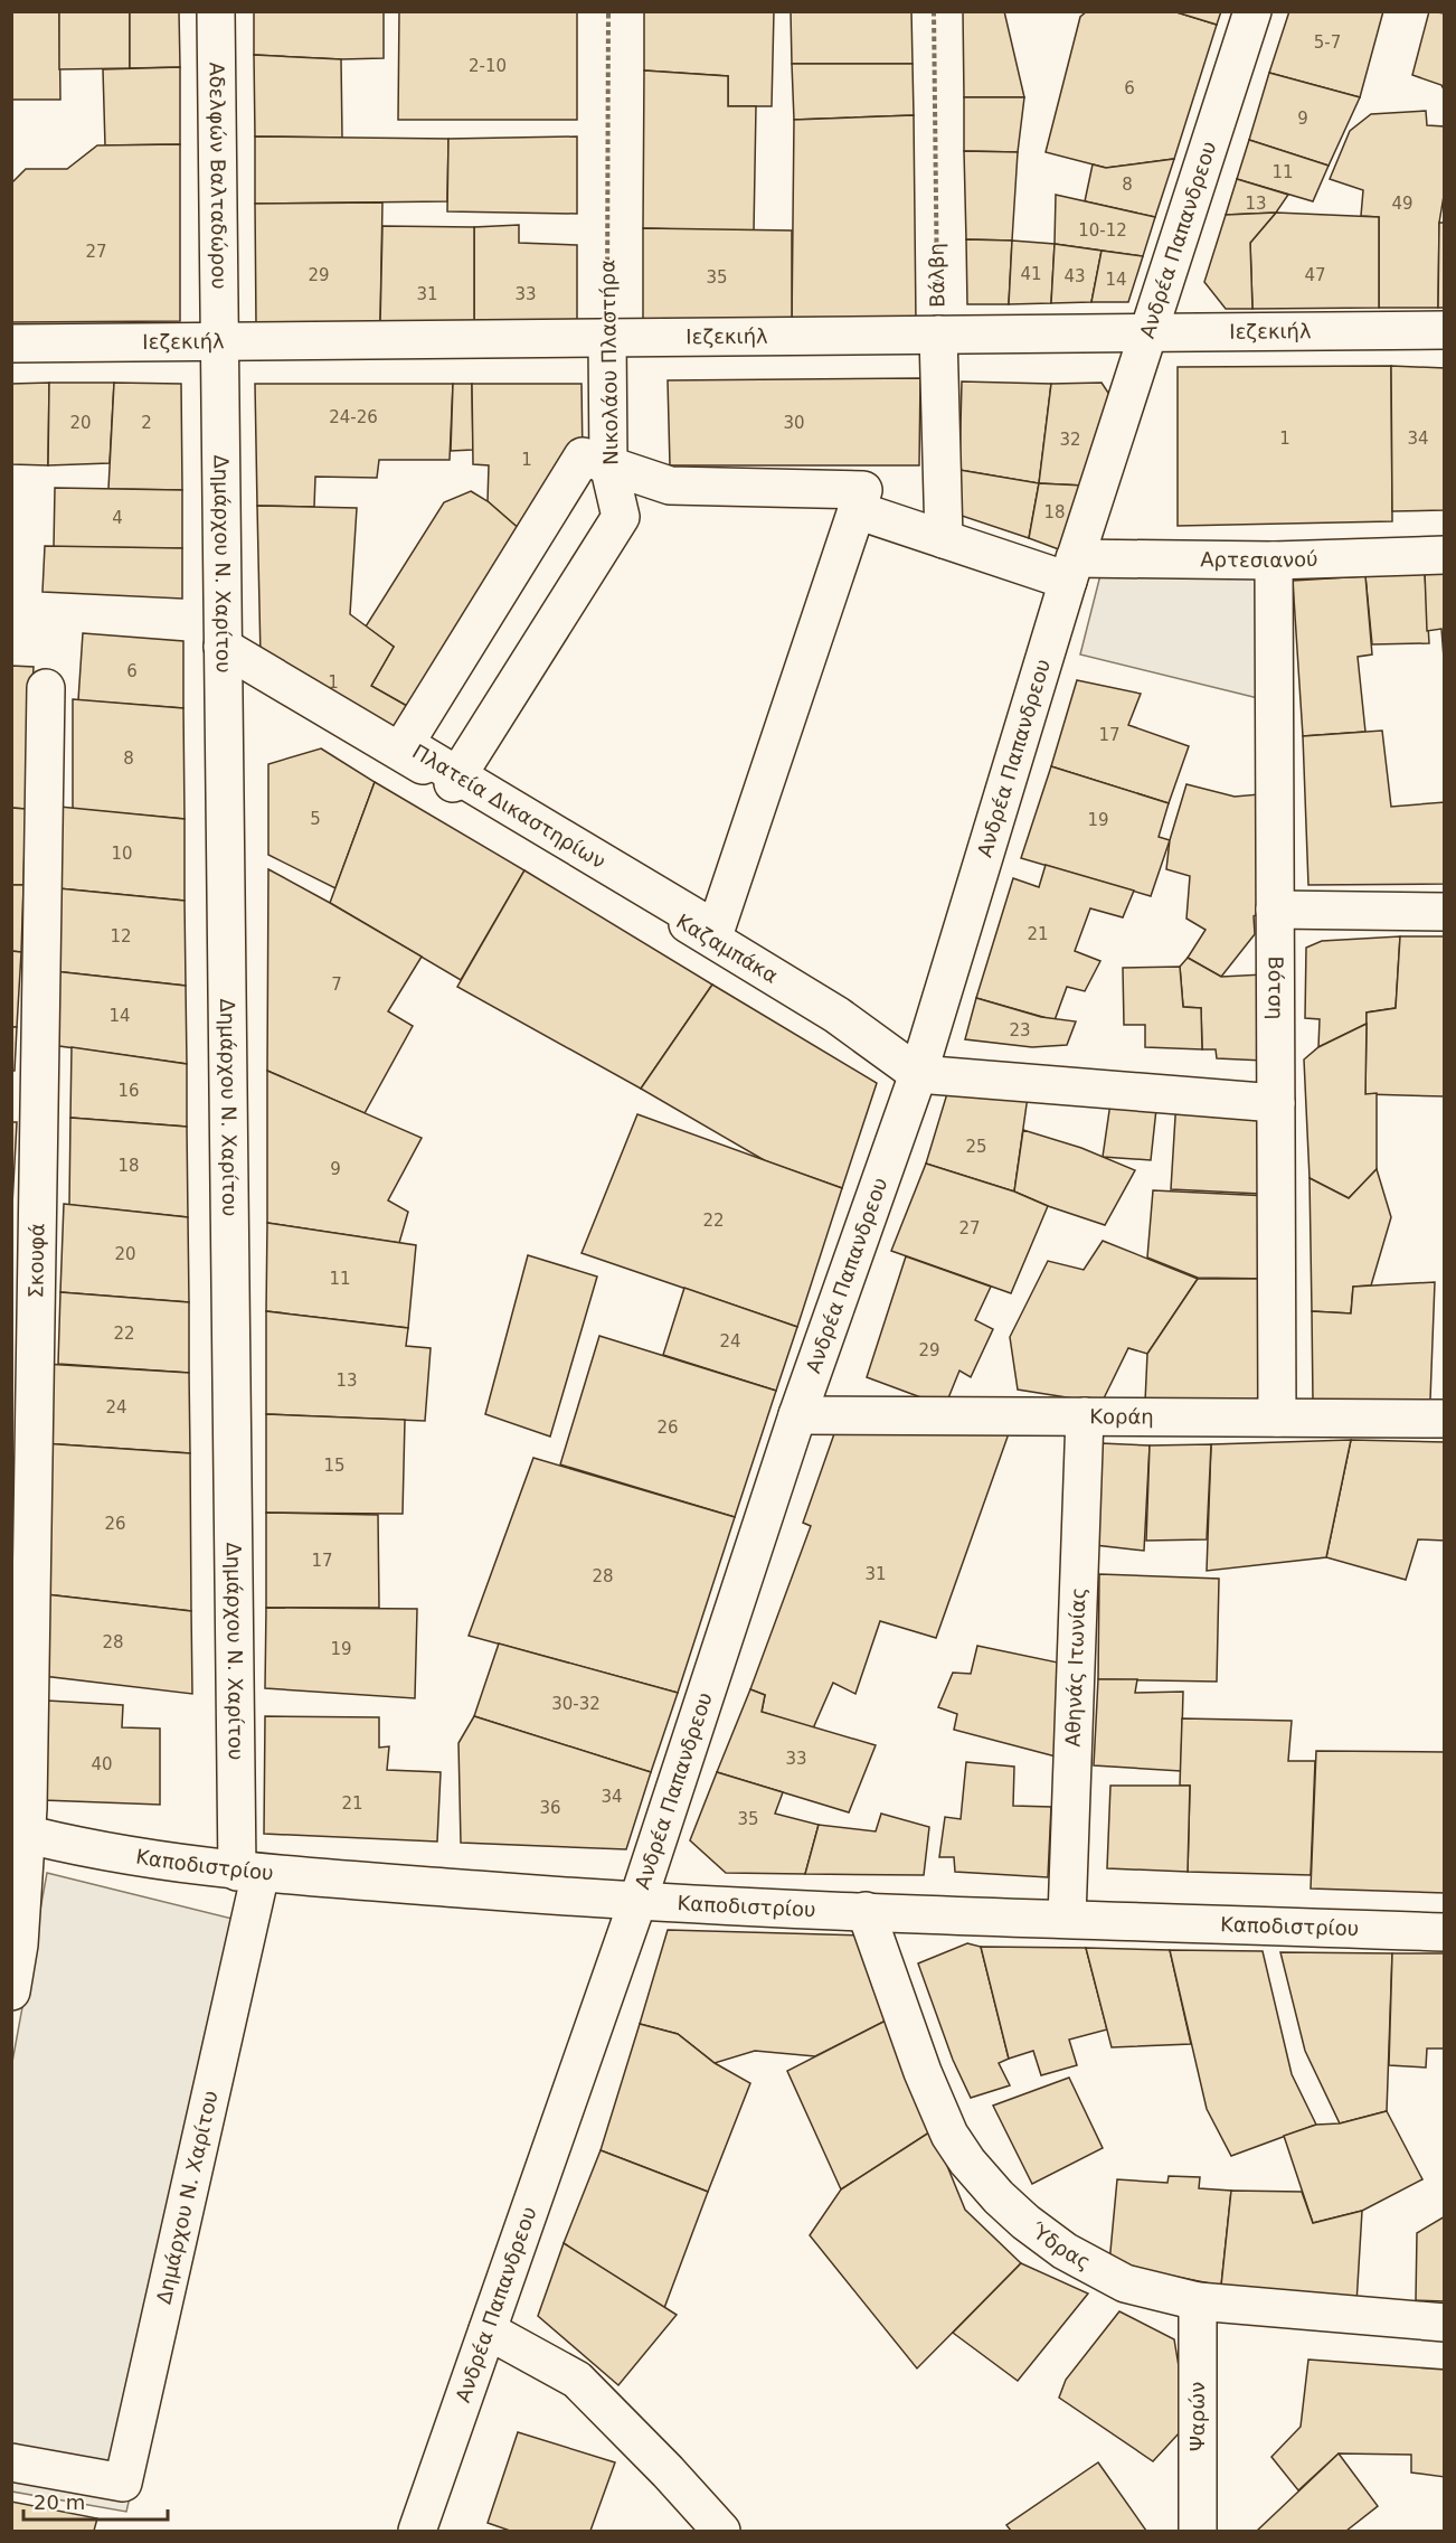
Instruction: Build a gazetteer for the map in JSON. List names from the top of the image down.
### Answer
{
  "streets": {
    "street": [
      "Αδελφών Βαλταδώρου",
      "Ανδρέα Παπανδρεου",
      "Βάλβη",
      "Ιεζεκιήλ",
      "Νικολάου Πλαστήρα",
      "Αρτεσιανού",
      "Δημάρχου Ν. Χαρίτου",
      "Πλατεία Δικαστηρίων",
      "Καζαμπάκα",
      "Βότση",
      "Σκουφά",
      "Κοράη",
      "Αθηνάς Ιτωνίας",
      "Καποδιστρίου",
      "Ύδρας",
      "Ψαρών"
    ]
  },
  "crossings": [
    ["Αδελφών Βαλταδώρου", "Ιεζεκιήλ"],
    ["Αδελφών Βαλταδώρου", "Δημάρχου Ν. Χαρίτου"],
    ["Ανδρέα Παπανδρεου", "Ιεζεκιήλ"],
    ["Ανδρέα Παπανδρεου", "Αρτεσιανού"],
    ["Ανδρέα Παπανδρεου", "Καζαμπάκα"],
    ["Ανδρέα Παπανδρεου", "Κοράη"],
    ["Ανδρέα Παπανδρεου", "Καποδιστρίου"],
    ["Βάλβη", "Ιεζεκιήλ"],
    ["Βάλβη", "Αρτεσιανού"],
    ["Ιεζεκιήλ", "Νικολάου Πλαστήρα"],
    ["Ιεζεκιήλ", "Δημάρχου Ν. Χαρίτου"],
    ["Νικολάου Πλαστήρα", "Πλατεία Δικαστηρίων"],
    ["Νικολάου Πλαστήρα", "Καζαμπάκα"],
    ["Αρτεσιανού", "Πλατεία Δικαστηρίων"],
    ["Αρτεσιανού", "Βότση"],
    ["Δημάρχου Ν. Χαρίτου", "Καζαμπάκα"],
    ["Δημάρχου Ν. Χαρίτου", "Καποδιστρίου"],
    ["Πλατεία Δικαστηρίων", "Καζαμπάκα"],
    ["Βότση", "Κοράη"],
    ["Σκουφά", "Καποδιστρίου"],
    ["Κοράη", "Αθηνάς Ιτωνίας"],
    ["Αθηνάς Ιτωνίας", "Καποδιστρίου"],
    ["Καποδιστρίου", "Ύδρας"],
    ["Ύδρας", "Ψαρών"]
  ],
  "house_numbers": [
    "5-7",
    "2-10",
    "6",
    "9",
    "11",
    "8",
    "13",
    "49",
    "10-12",
    "27",
    "41",
    "29",
    "47",
    "43",
    "35",
    "14",
    "31",
    "33",
    "24-26",
    "20",
    "2",
    "30",
    "1",
    "34",
    "32",
    "1",
    "18",
    "4",
    "6",
    "1",
    "17",
    "8",
    "5",
    "19",
    "10",
    "21",
    "12",
    "7",
    "14",
    "23",
    "16",
    "25",
    "18",
    "9",
    "22",
    "27",
    "20",
    "11",
    "22",
    "24",
    "29",
    "13",
    "24",
    "26",
    "15",
    "26",
    "17",
    "31",
    "28",
    "28",
    "19",
    "30-32",
    "33",
    "40",
    "34",
    "21",
    "36",
    "35"
  ],
  "scale_bar": "20 m"
}
